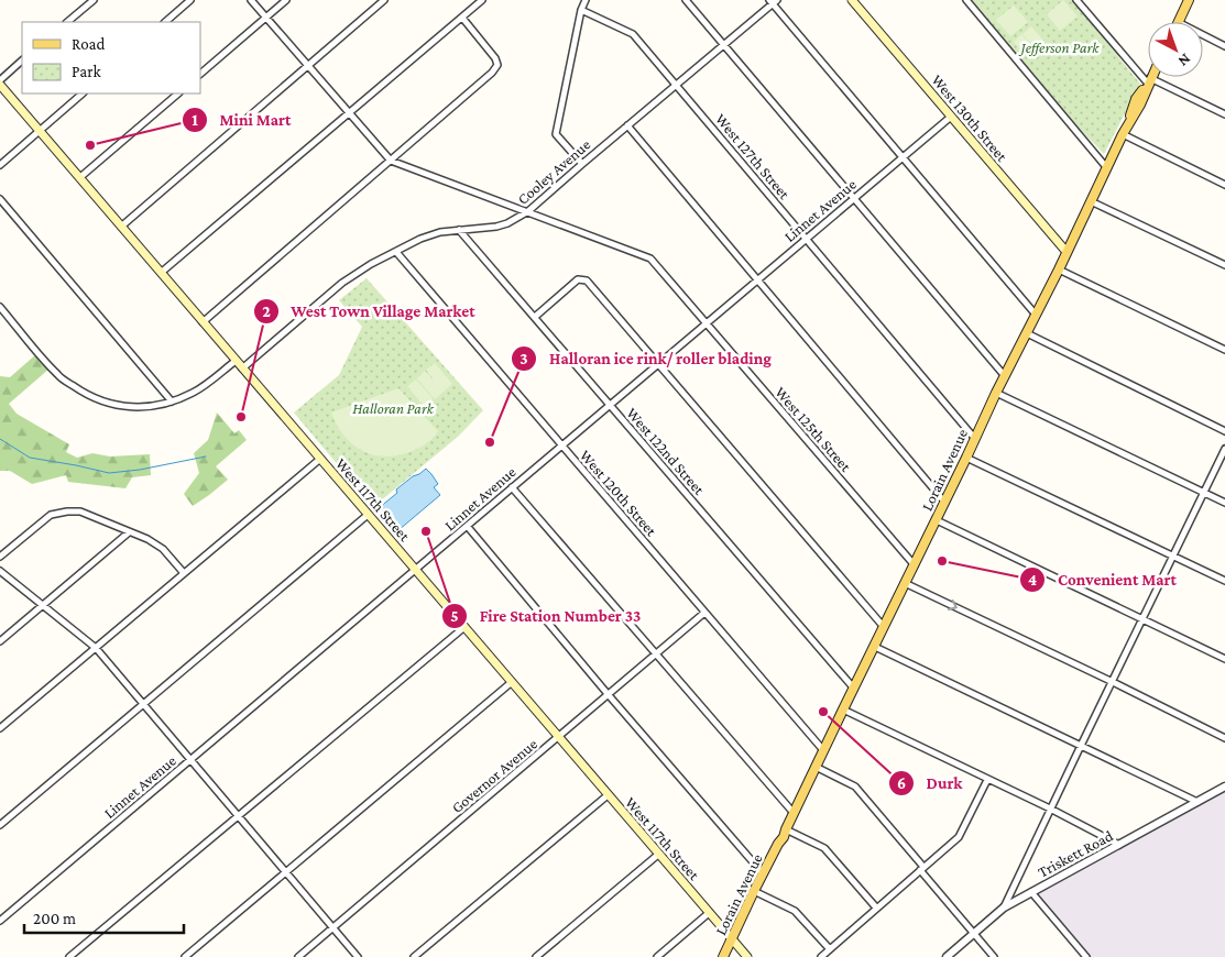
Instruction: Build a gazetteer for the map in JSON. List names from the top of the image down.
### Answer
{
  "streets": {
    "main road": ["West 130th Street", "Lorain Avenue", "West 117th Street"],
    "street": [
      "West 127th Street",
      "Cooley Avenue",
      "Linnet Avenue",
      "West 125th Street",
      "West 122nd Street",
      "West 120th Street",
      "Governor Avenue",
      "Triskett Road"
    ]
  },
  "crossings": [
    ["West 130th Street", "Linnet Avenue"],
    ["West 130th Street", "Lorain Avenue"],
    ["West 127th Street", "Cooley Avenue"],
    ["West 127th Street", "Linnet Avenue"],
    ["West 127th Street", "Lorain Avenue"],
    ["Cooley Avenue", "West 125th Street"],
    ["Cooley Avenue", "West 122nd Street"],
    ["Cooley Avenue", "West 120th Street"],
    ["Cooley Avenue", "West 117th Street"],
    ["Linnet Avenue", "West 125th Street"],
    ["Linnet Avenue", "West 122nd Street"],
    ["Linnet Avenue", "West 120th Street"],
    ["Linnet Avenue", "West 117th Street"],
    ["West 125th Street", "Lorain Avenue"],
    ["West 122nd Street", "Lorain Avenue"],
    ["Lorain Avenue", "West 120th Street"],
    ["Lorain Avenue", "West 117th Street"],
    ["West 120th Street", "Governor Avenue"],
    ["West 117th Street", "Governor Avenue"]
  ],
  "parks": ["Jefferson Park", "Halloran Park"],
  "places": [
    "Mini Mart",
    "West Town Village Market",
    "Halloran ice rink/ roller blading",
    "Fire Station Number 33",
    "Convenient Mart",
    "Durk"
  ],
  "legend": ["Road", "Park"],
  "scale_bar": "200 m",
  "north": "bottom right"
}
